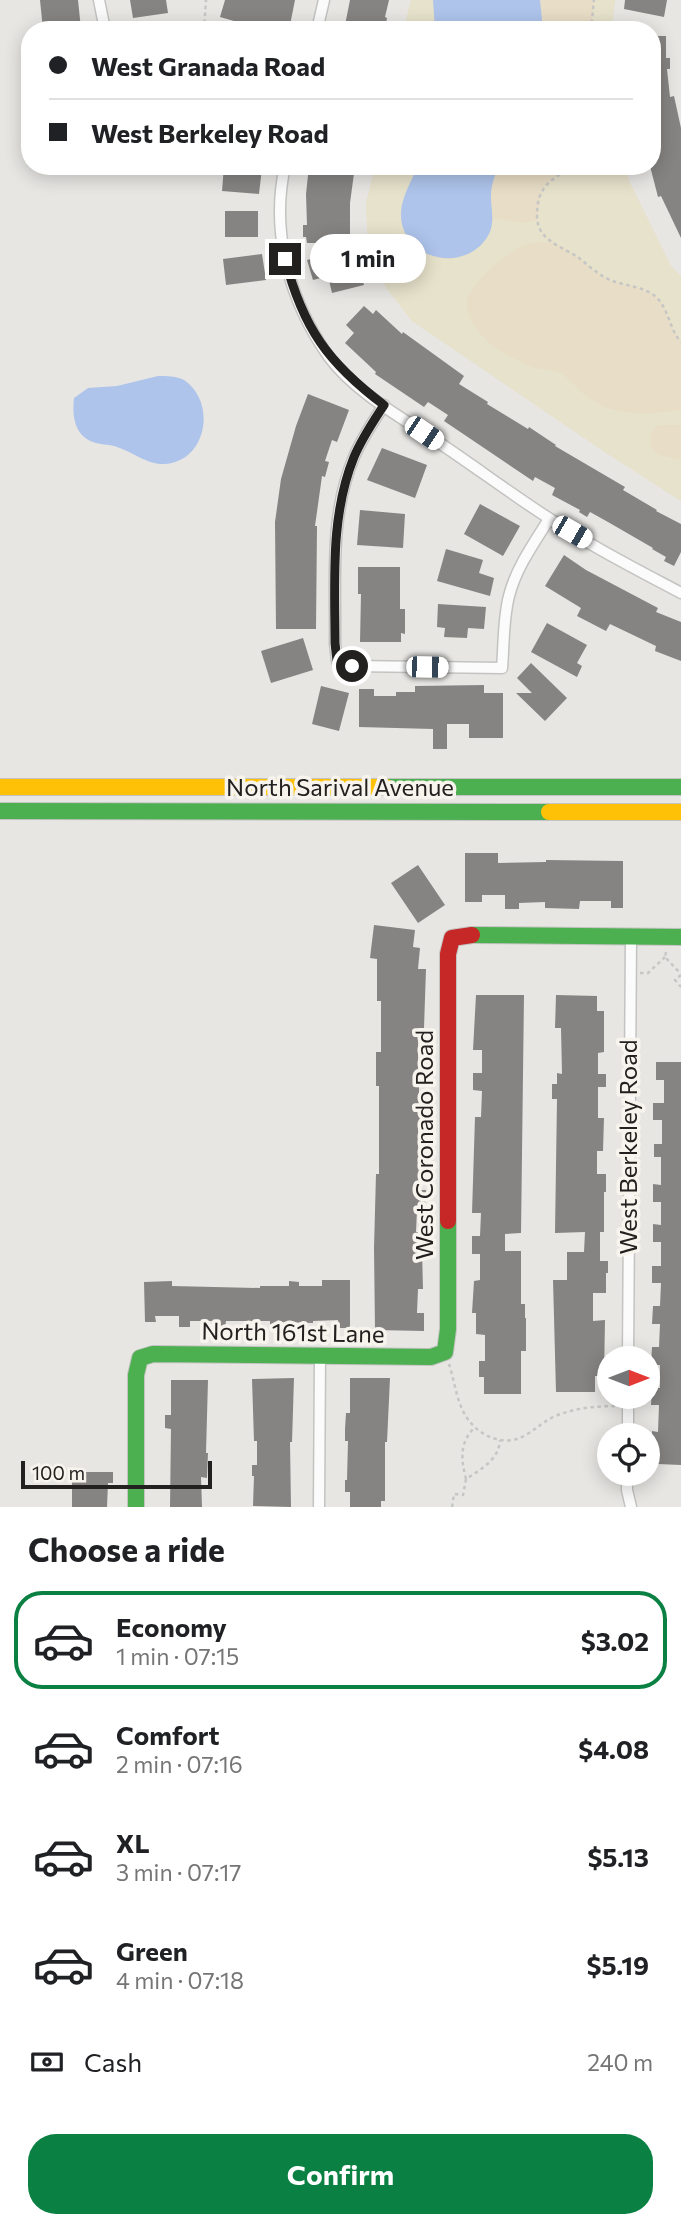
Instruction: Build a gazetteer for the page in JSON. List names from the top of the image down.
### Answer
{
  "streets": {
    "main road": ["North Sarival Avenue", "West Coronado Road", "North 161st Lane"],
    "street": ["West Berkeley Road"]
  },
  "crossings": [
    ["West Coronado Road", "West Berkeley Road"],
    ["West Coronado Road", "North 161st Lane"]
  ],
  "scale_bar": "100 m",
  "north": "right",
  "page": {
    "banner": ["West Granada Road", "West Berkeley Road"],
    "bubble": "1 min",
    "scale": "100 m",
    "heading": "Choose a ride",
    "list": [
      {
        "name": "Economy",
        "note": "1 min · 07:15",
        "value": "$3.02"
      },
      {
        "name": "Comfort",
        "note": "2 min · 07:16",
        "value": "$4.08"
      },
      {
        "name": "XL",
        "note": "3 min · 07:17",
        "value": "$5.13"
      },
      {
        "name": "Green",
        "note": "4 min · 07:18",
        "value": "$5.19"
      }
    ],
    "pay": ["Cash", "240 m"],
    "buttons": "Confirm"
  }
}
